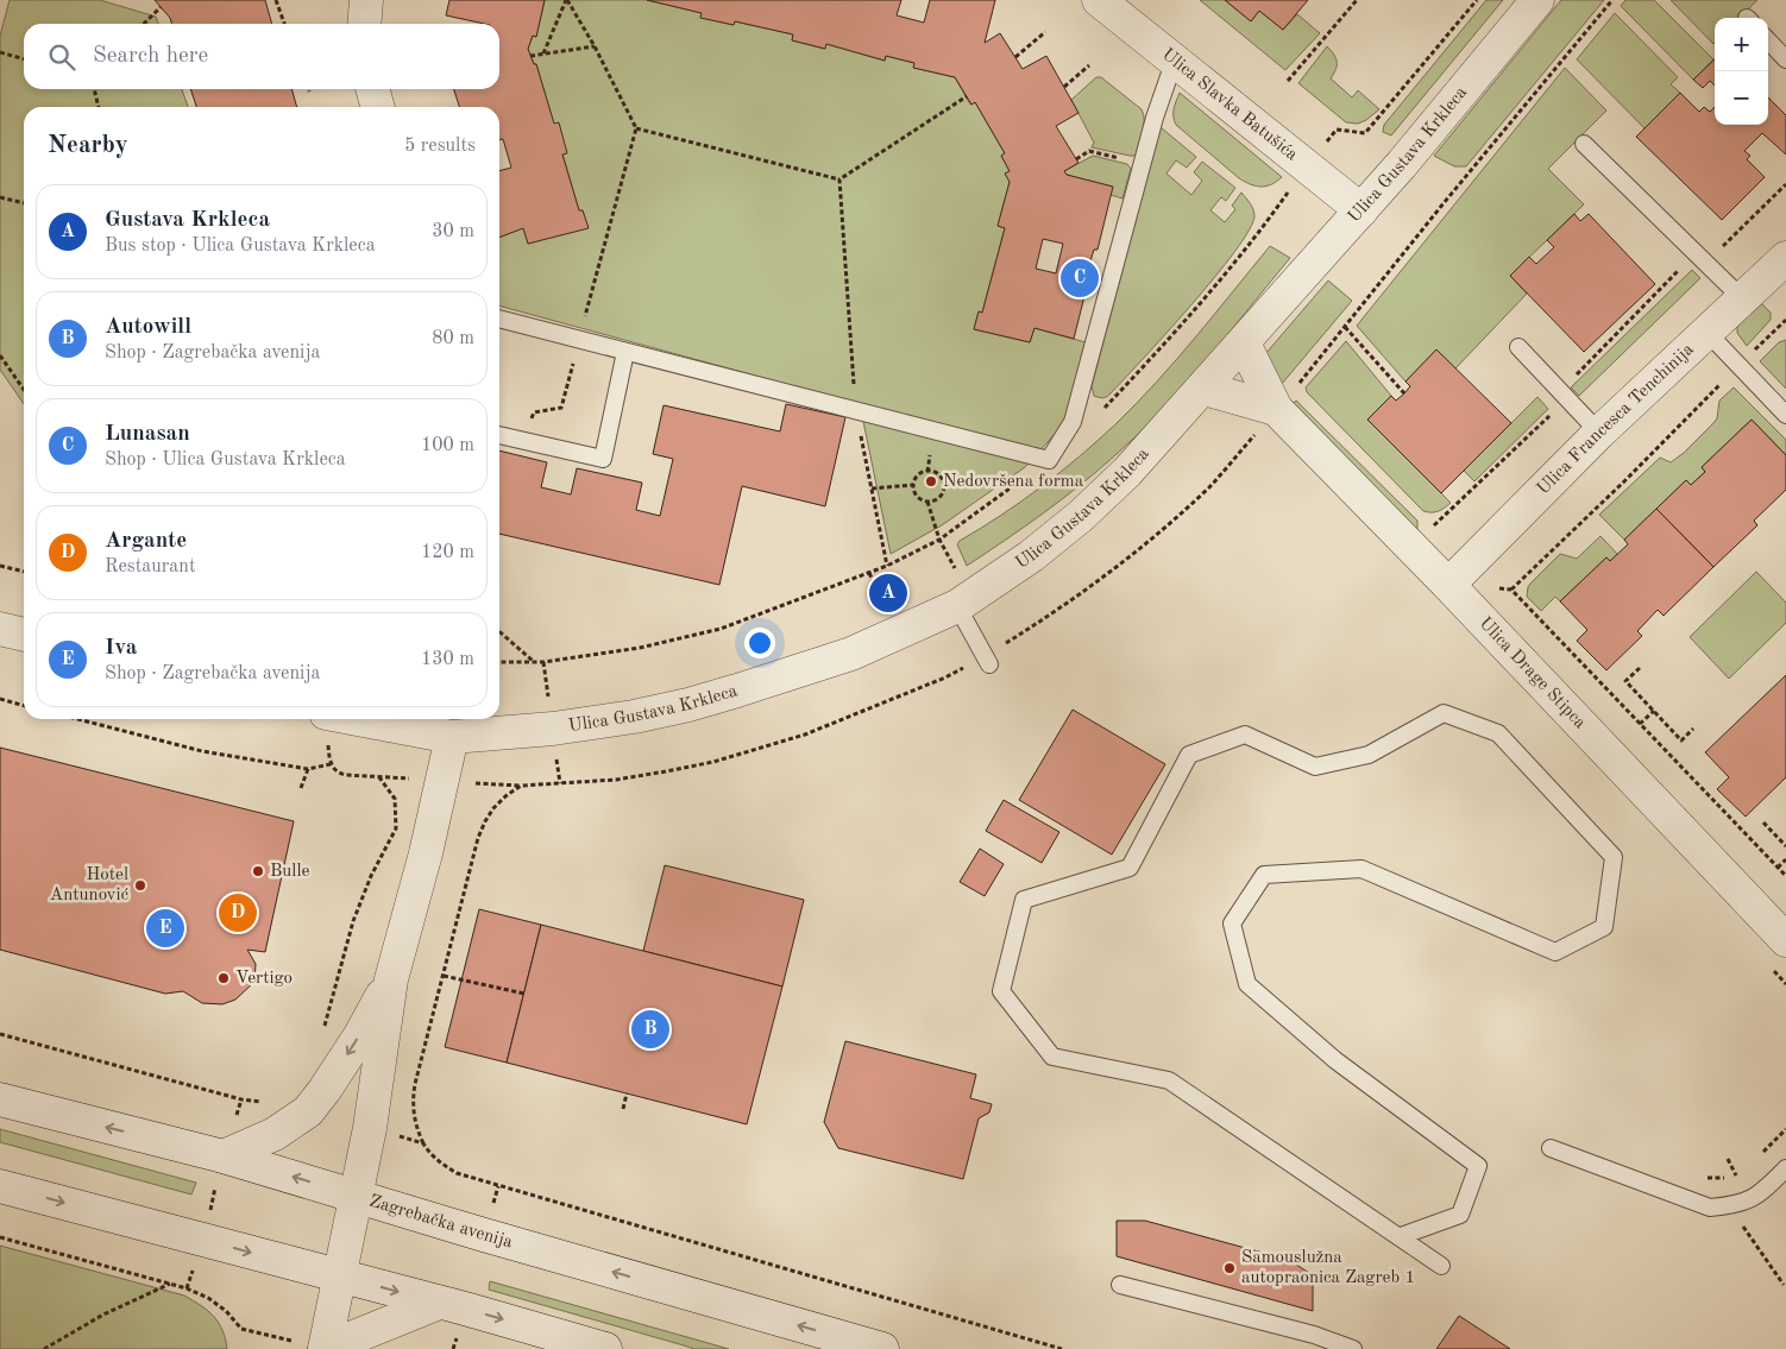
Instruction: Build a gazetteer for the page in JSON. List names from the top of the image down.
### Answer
{
  "streets": {
    "street": [
      "Ulica Slavka Batušića",
      "Ulica Gustava Krkleca",
      "Ulica Francesca Tenchinija",
      "Ulica Drage Stipca",
      "Zagrebačka avenija"
    ]
  },
  "crossings": [
    ["Ulica Slavka Batušića", "Ulica Gustava Krkleca"],
    ["Ulica Gustava Krkleca", "Ulica Drage Stipca"],
    ["Ulica Francesca Tenchinija", "Ulica Drage Stipca"]
  ],
  "places": [
    "Nedovršena forma",
    "Bulle",
    "Hotel Antunović",
    "Vertigo",
    "Samouslužna autopraonica Zagreb 1"
  ],
  "page": {
    "map_buttons": ["+", "−"],
    "search": "Search here",
    "heading": ["Nearby", "5 results"],
    "list": [
      {
        "mark": "A",
        "name": "Gustava Krkleca",
        "note": "Bus stop · Ulica Gustava Krkleca",
        "value": "30 m"
      },
      {
        "mark": "B",
        "name": "Autowill",
        "note": "Shop · Zagrebačka avenija",
        "value": "80 m"
      },
      {
        "mark": "C",
        "name": "Lunasan",
        "note": "Shop · Ulica Gustava Krkleca",
        "value": "100 m"
      },
      {
        "mark": "D",
        "name": "Argante",
        "note": "Restaurant",
        "value": "120 m"
      },
      {
        "mark": "E",
        "name": "Iva",
        "note": "Shop · Zagrebačka avenija",
        "value": "130 m"
      }
    ],
    "pins": [
      "C",
      "A",
      "D",
      "E",
      "B"
    ]
  }
}
